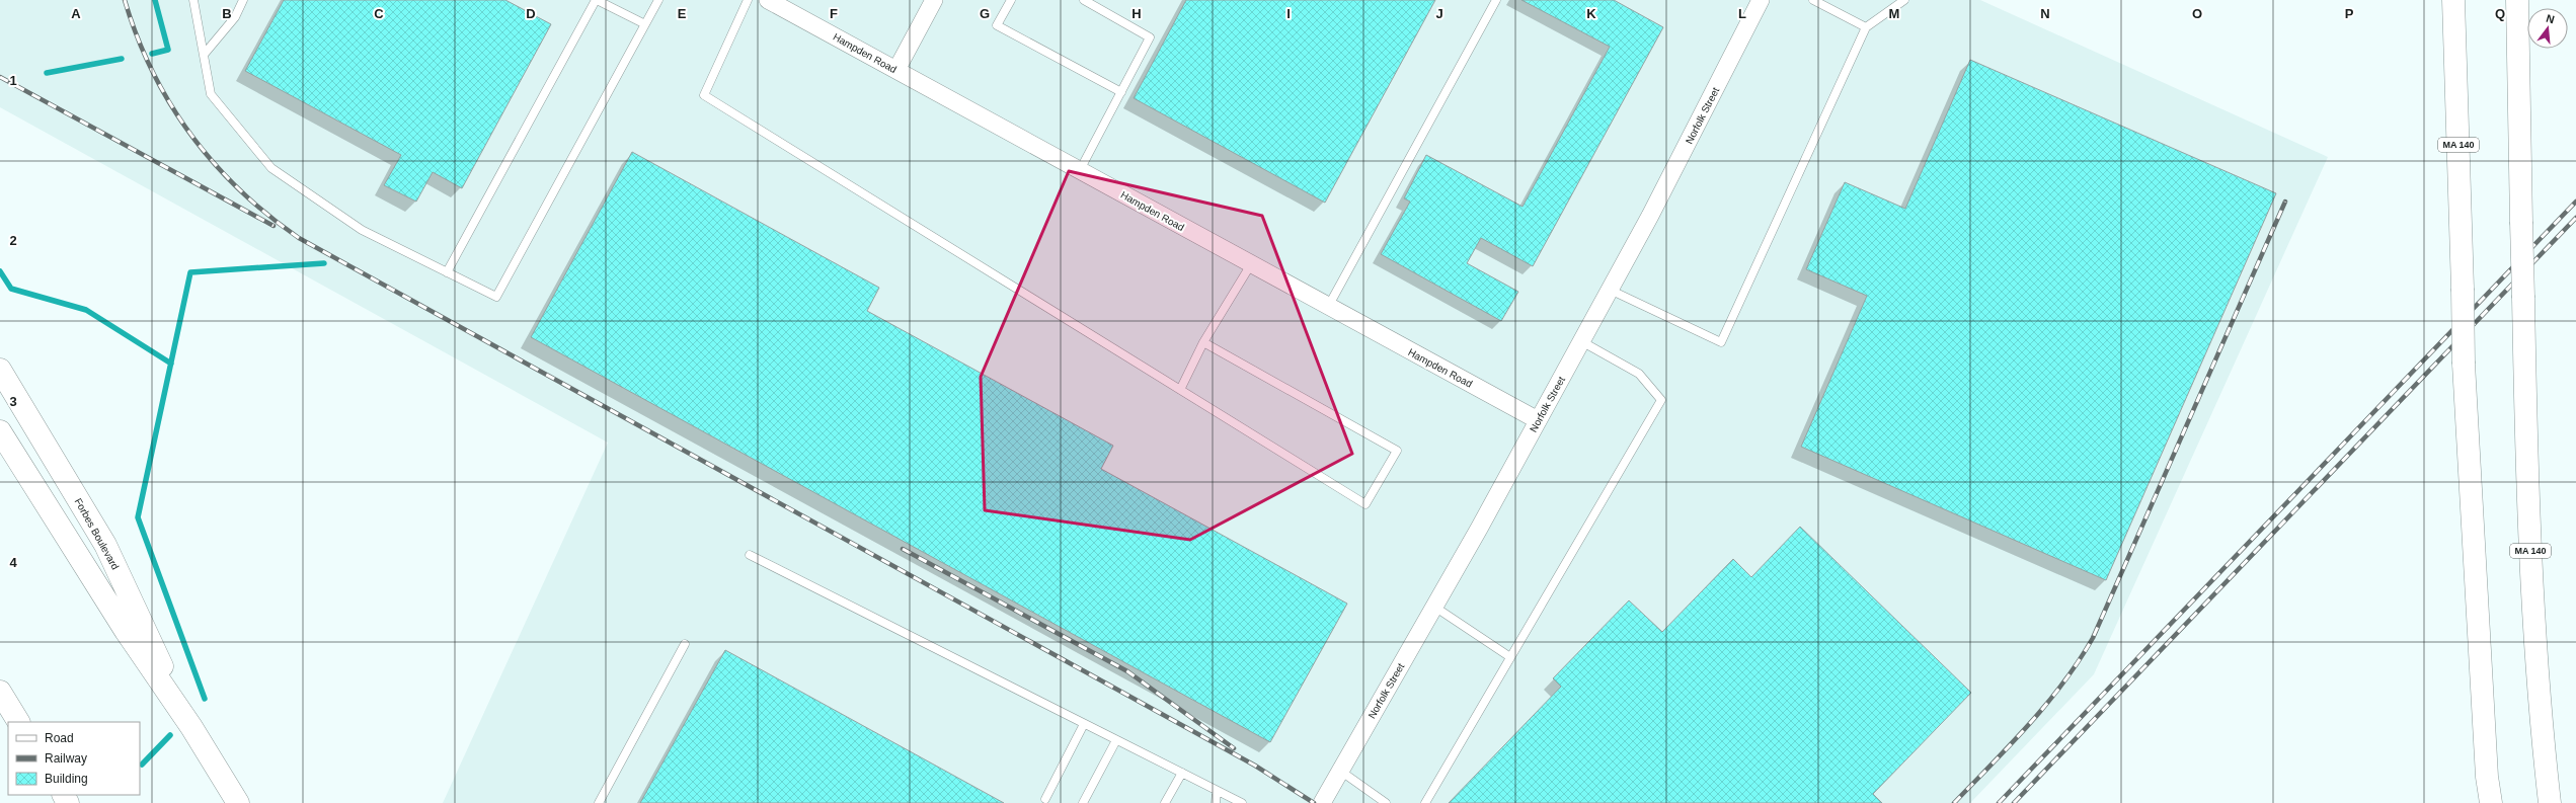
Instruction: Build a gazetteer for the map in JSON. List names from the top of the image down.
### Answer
{
  "streets": {
    "main road": ["MA 140", "Forbes Boulevard"],
    "street": ["Hampden Road", "Norfolk Street"]
  },
  "crossings": [
    ["Hampden Road", "Norfolk Street"]
  ],
  "legend": ["Road", "Railway", "Building"],
  "north": "top",
  "grid": {
    "columns": [
      "A",
      "B",
      "C",
      "D",
      "E",
      "F",
      "G",
      "H",
      "I",
      "J",
      "K",
      "L",
      "M",
      "N",
      "O",
      "P",
      "Q"
    ],
    "rows": [
      "1",
      "2",
      "3",
      "4"
    ]
  }
}
